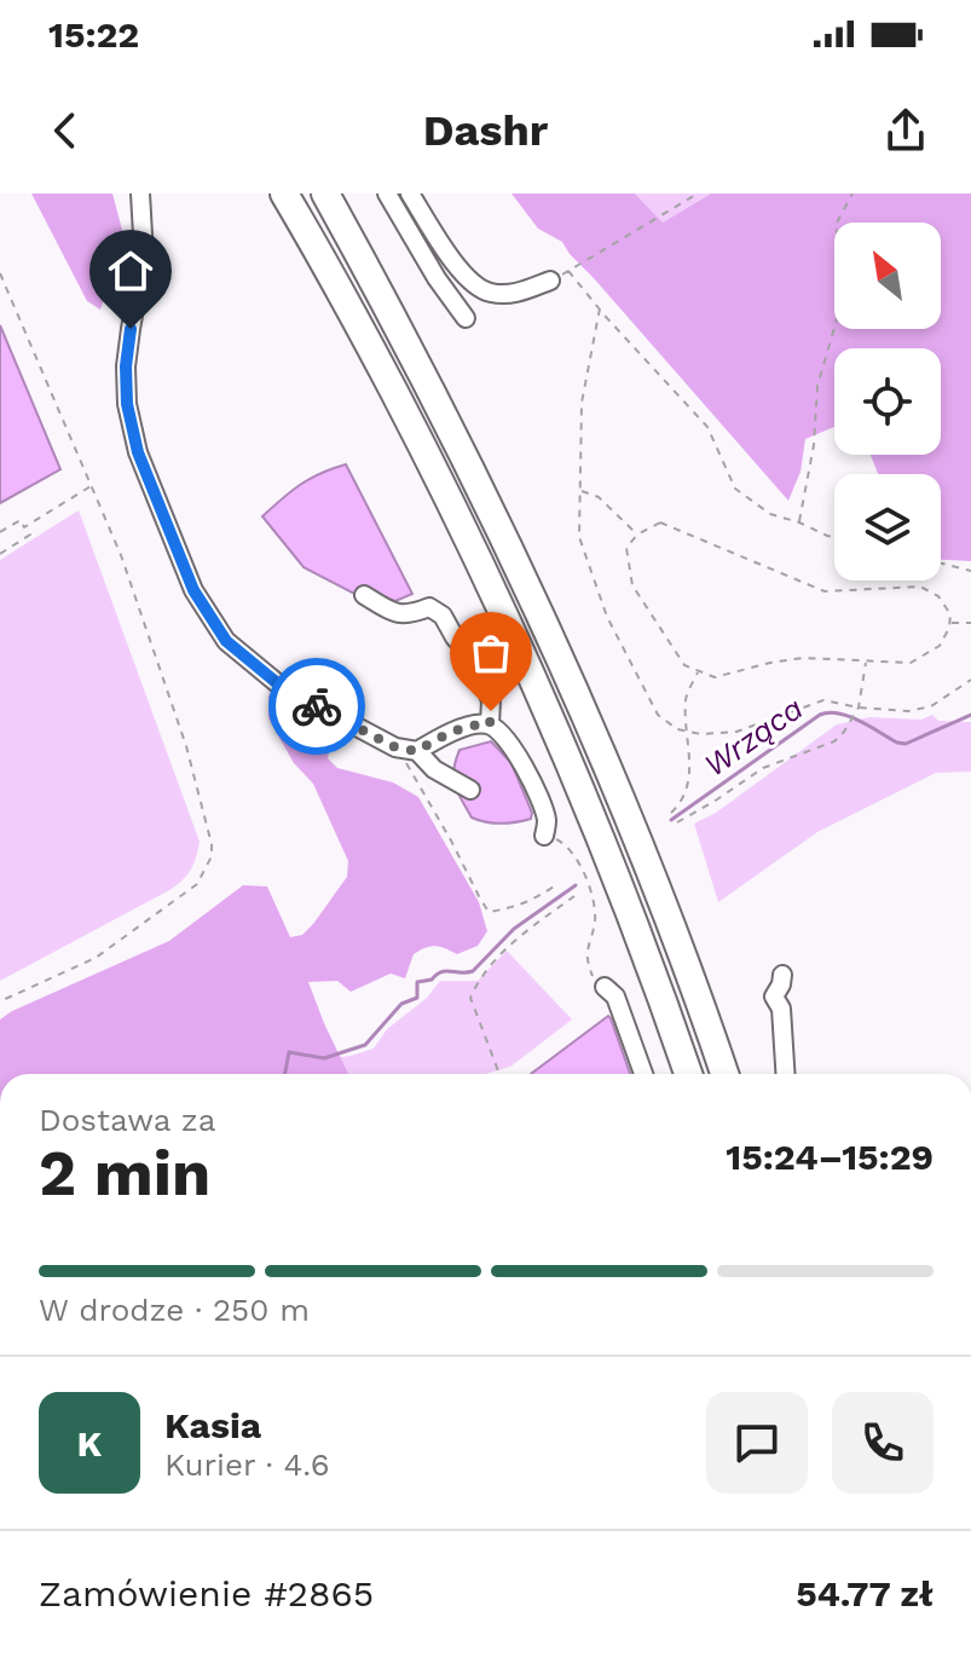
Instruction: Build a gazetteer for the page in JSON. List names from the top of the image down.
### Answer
{
  "water": ["Wrząca"],
  "north": "top left",
  "page": {
    "status": "15:22",
    "header": "Dashr",
    "heading": ["2 min", "Dostawa za", "15:24–15:29"],
    "panel": [
      "Kasia",
      "Kurier · 4.6",
      "Zamówienie #2865",
      "54.77 zł"
    ],
    "bar": "W drodze · 250 m",
    "round": "K"
  }
}
